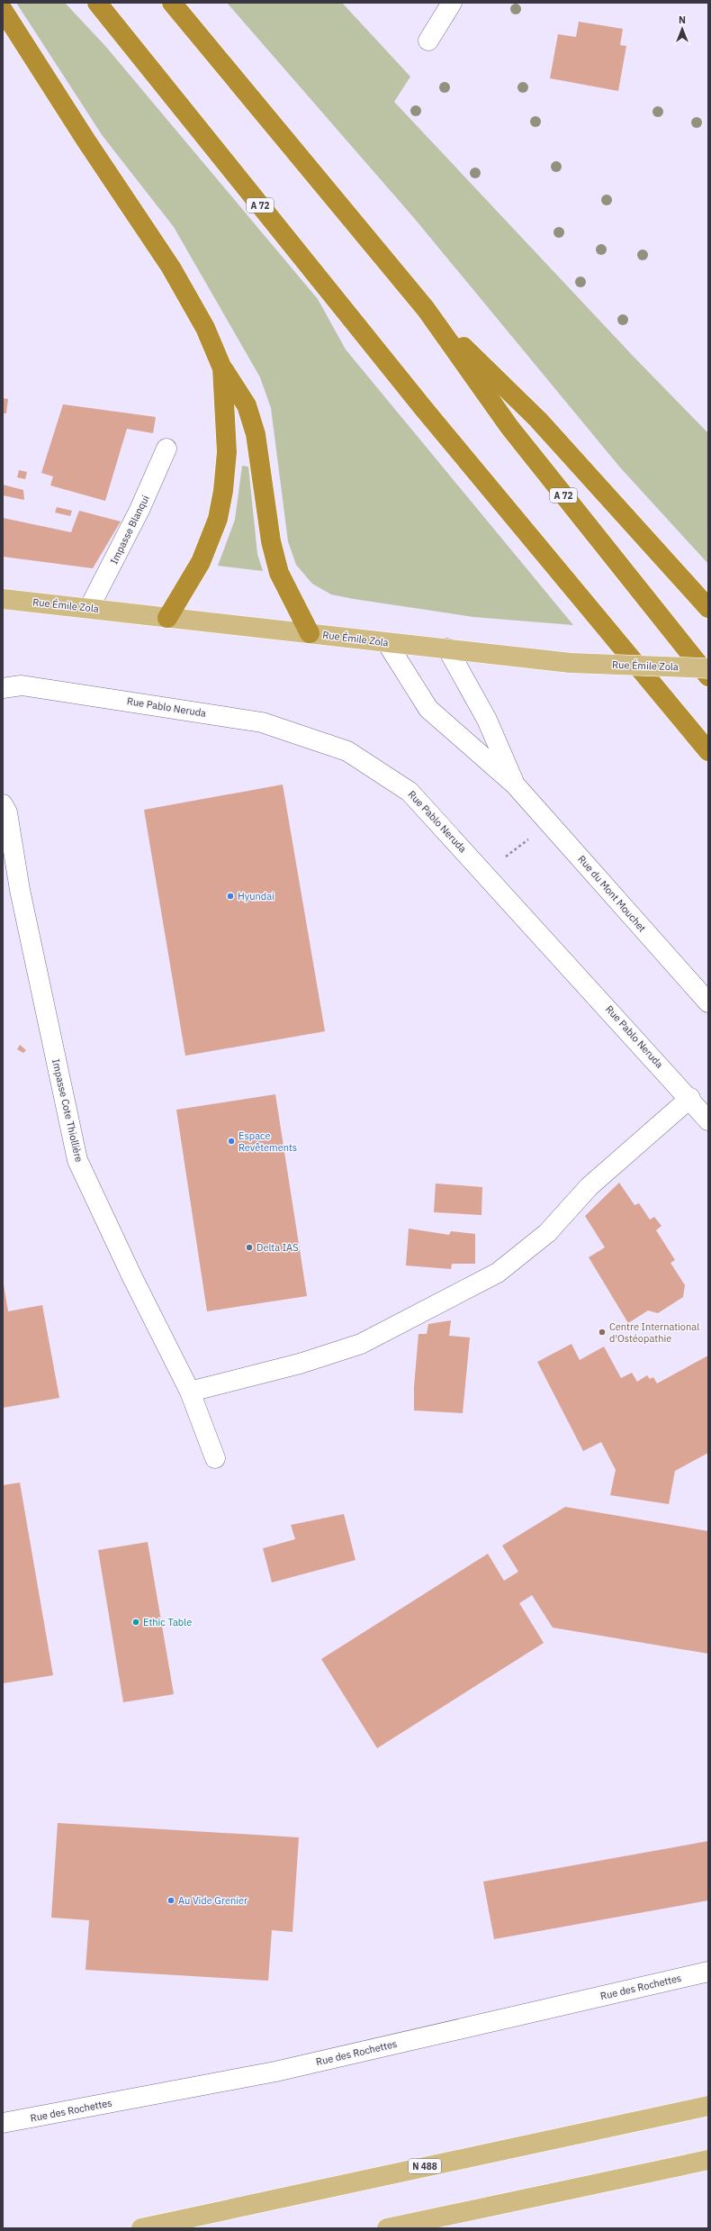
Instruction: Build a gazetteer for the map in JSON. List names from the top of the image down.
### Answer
{
  "streets": {
    "highway": ["A 72"],
    "main road": ["Rue Émile Zola", "N 488"],
    "street": [
      "Impasse Blanqui",
      "Rue Pablo Neruda",
      "Rue du Mont Mouchet",
      "Impasse Cote Thiollière",
      "Rue des Rochettes"
    ]
  },
  "crossings": [
    ["Impasse Blanqui", "Rue Émile Zola"],
    ["Rue Émile Zola", "Rue du Mont Mouchet"]
  ],
  "places": [
    "Hyundai",
    "Espace Revêtements",
    "Delta IAS",
    "Centre International d'Ostéopathie",
    "Ethic Table",
    "Au Vide Grenier"
  ],
  "north": "top"
}
